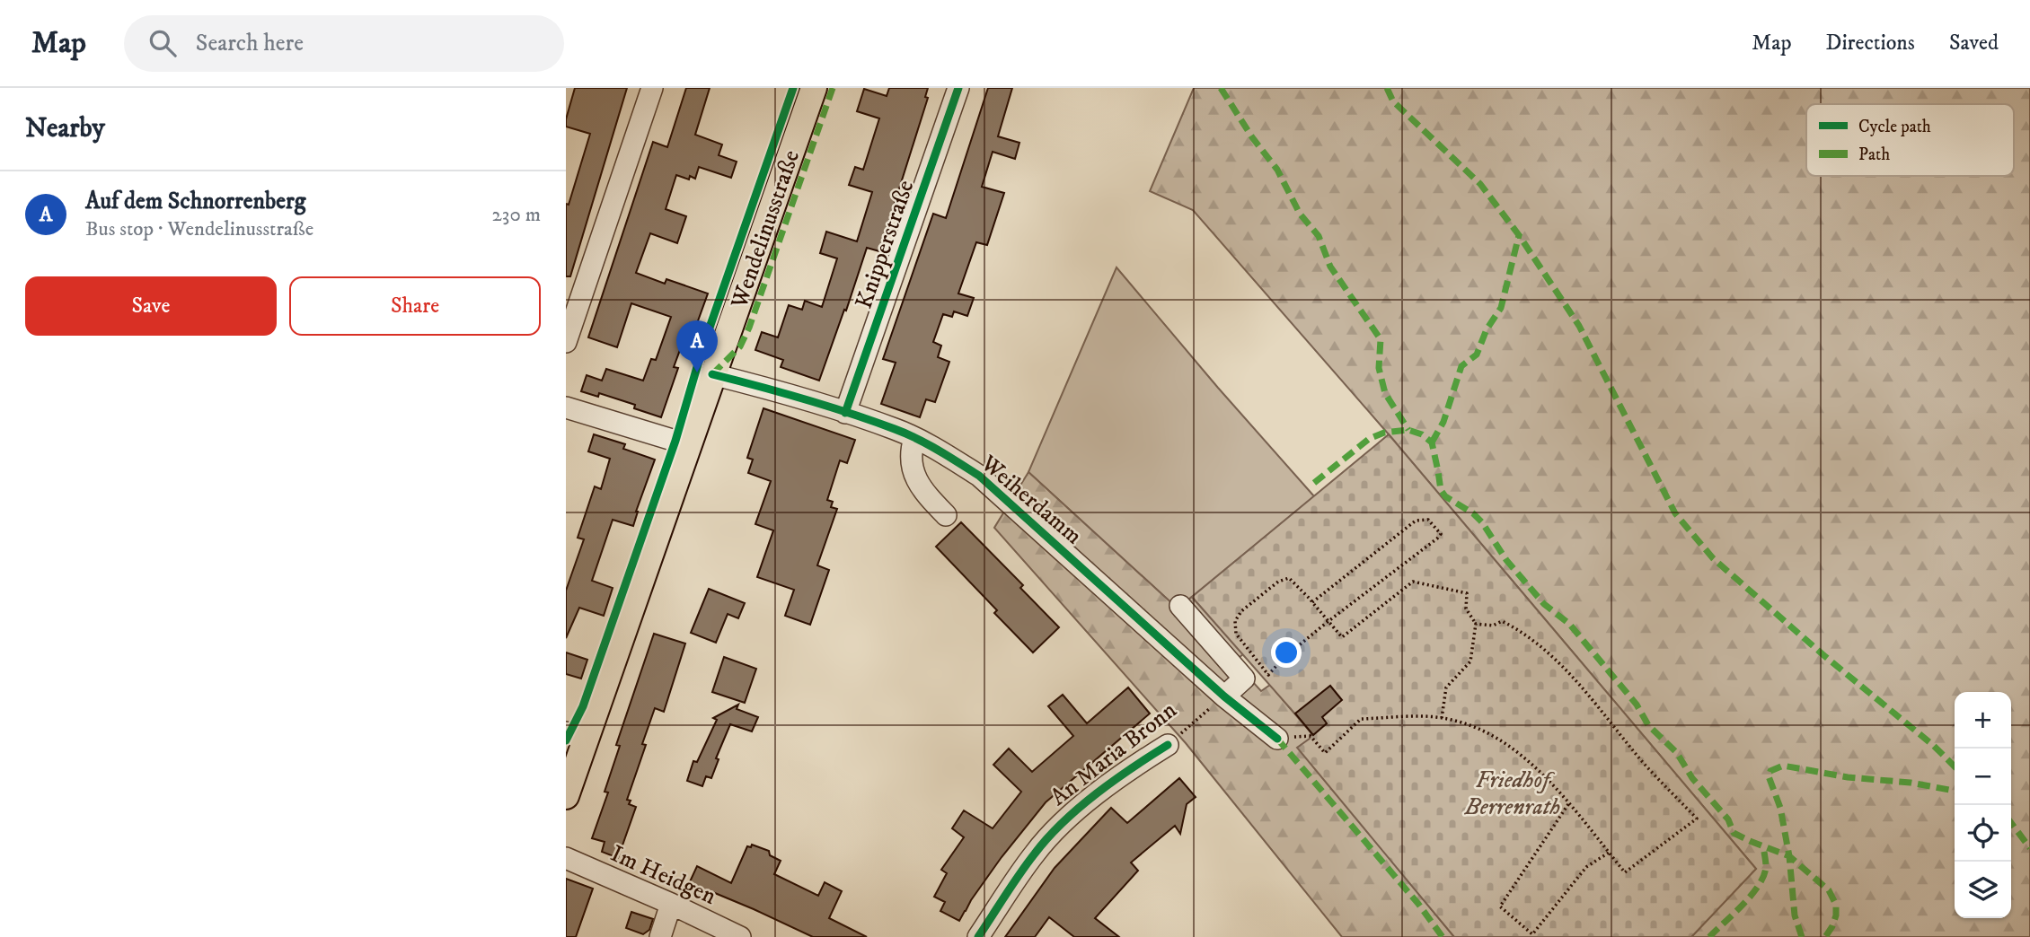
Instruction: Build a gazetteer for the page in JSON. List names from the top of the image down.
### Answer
{
  "streets": {
    "main road": ["Wendelinusstraße"],
    "street": [
      "Knipperstraße",
      "Weiherdamm",
      "An Maria Bronn",
      "Im Heidgen"
    ]
  },
  "crossings": [
    ["Wendelinusstraße", "Weiherdamm"],
    ["Knipperstraße", "Weiherdamm"],
    ["Weiherdamm", "An Maria Bronn"]
  ],
  "parks": ["Friedhof Berrenrath"],
  "legend": ["Cycle path", "Path"],
  "page": {
    "header": "Map",
    "search": "Search here",
    "nav": ["Map", "Directions", "Saved"],
    "heading": "Nearby",
    "list": [
      {
        "mark": "A",
        "name": "Auf dem Schnorrenberg",
        "note": "Bus stop · Wendelinusstraße",
        "value": "230 m"
      }
    ],
    "buttons": ["Save", "Share"],
    "pins": "A",
    "map_buttons": ["+", "−"]
  }
}
